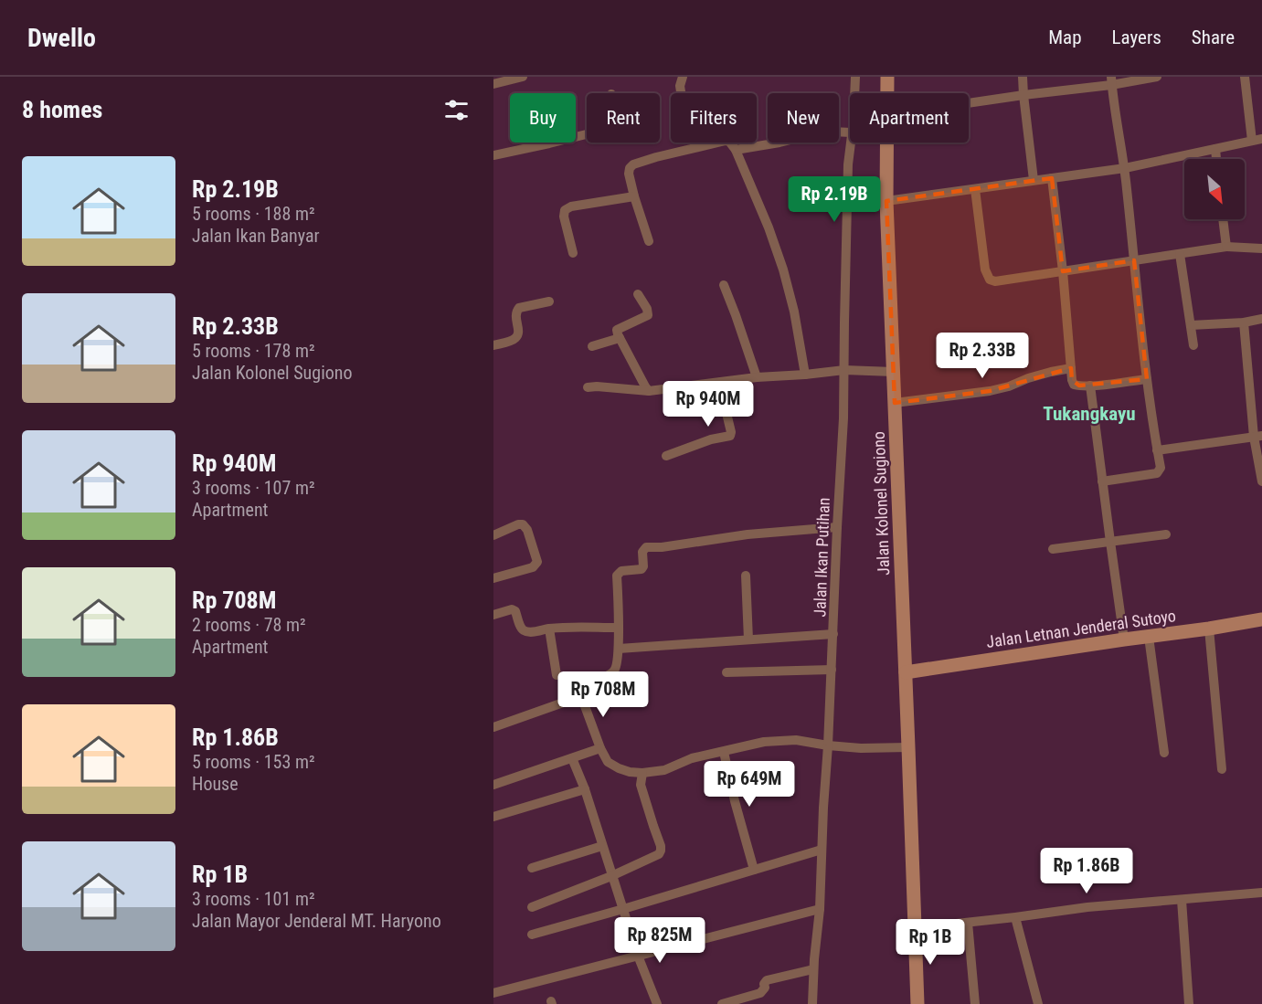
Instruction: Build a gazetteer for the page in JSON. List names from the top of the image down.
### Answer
{
  "streets": {
    "main road": ["Jalan Kolonel Sugiono", "Jalan Letnan Jenderal Sutoyo"],
    "street": ["Jalan Ikan Putihan"]
  },
  "crossings": [
    ["Jalan Kolonel Sugiono", "Jalan Letnan Jenderal Sutoyo"]
  ],
  "districts": ["Tukangkayu"],
  "north": "bottom right",
  "page": {
    "header": "Dwello",
    "nav": ["Map", "Layers", "Share"],
    "heading": "8 homes",
    "chip": [
      "Buy",
      "Rent",
      "Filters",
      "New",
      "Apartment"
    ],
    "list": [
      {
        "name": "Rp 2.19B",
        "note": "5 rooms · 188 m² · Jalan Ikan Banyar"
      },
      {
        "name": "Rp 2.33B",
        "note": "5 rooms · 178 m² · Jalan Kolonel Sugiono"
      },
      {
        "name": "Rp 940M",
        "note": "3 rooms · 107 m² · Apartment"
      },
      {
        "name": "Rp 708M",
        "note": "2 rooms · 78 m² · Apartment"
      },
      {
        "name": "Rp 1.86B",
        "note": "5 rooms · 153 m² · House"
      },
      {
        "name": "Rp 1B",
        "note": "3 rooms · 101 m² · Jalan Mayor Jenderal MT. Haryono"
      }
    ],
    "price": [
      "Rp 2.19B",
      "Rp 2.33B",
      "Rp 940M",
      "Rp 708M",
      "Rp 649M",
      "Rp 1.86B",
      "Rp 825M",
      "Rp 1B"
    ]
  }
}
